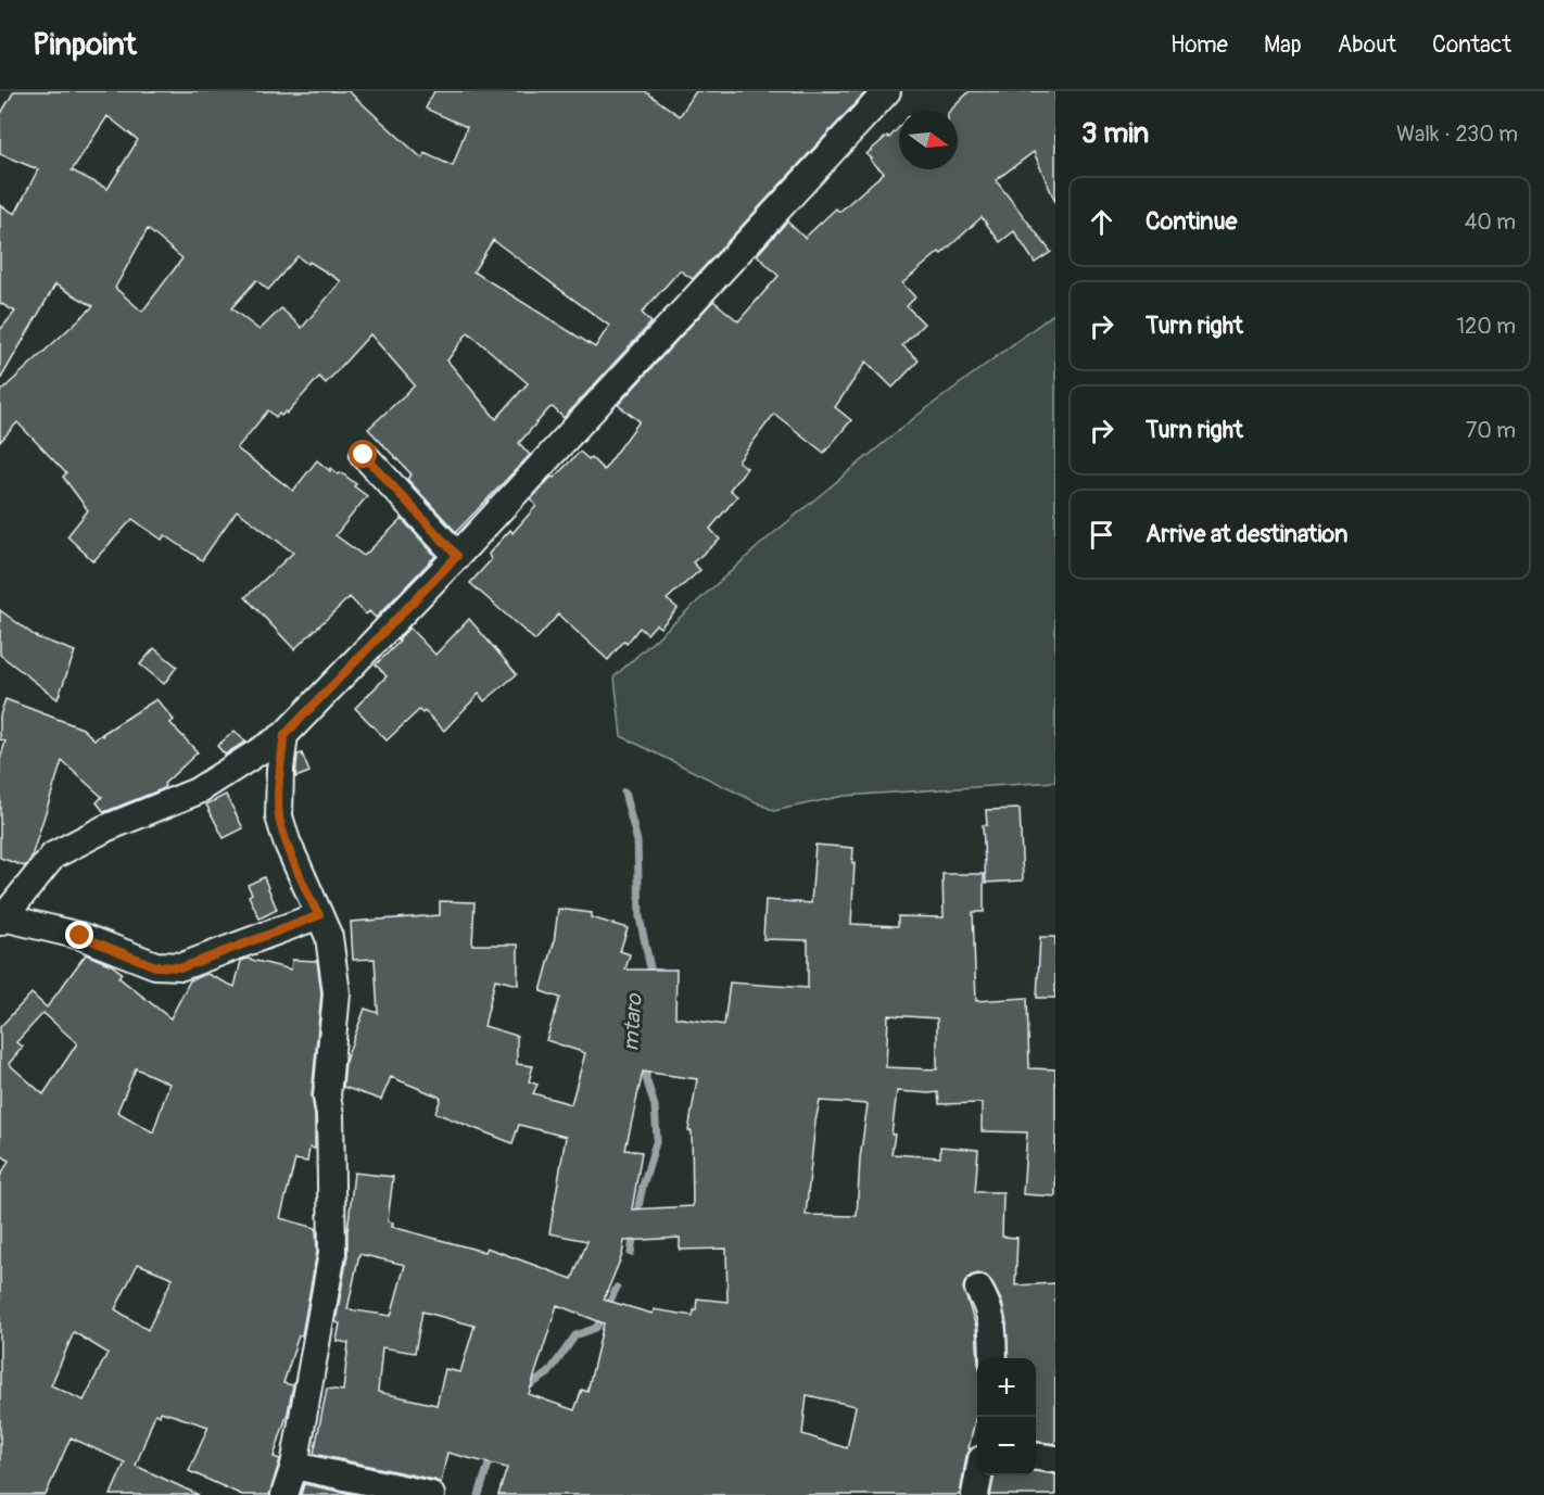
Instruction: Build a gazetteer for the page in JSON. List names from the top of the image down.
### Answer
{
  "water": ["mtaro"],
  "north": "right",
  "page": {
    "header": "Pinpoint",
    "nav": [
      "Home",
      "Map",
      "About",
      "Contact"
    ],
    "heading": ["3 min", "Walk · 230 m"],
    "list": [
      ["Continue", "40 m"],
      ["Turn right", "120 m"],
      ["Turn right", "70 m"],
      "Arrive at destination"
    ],
    "map_buttons": ["+", "−"]
  }
}
